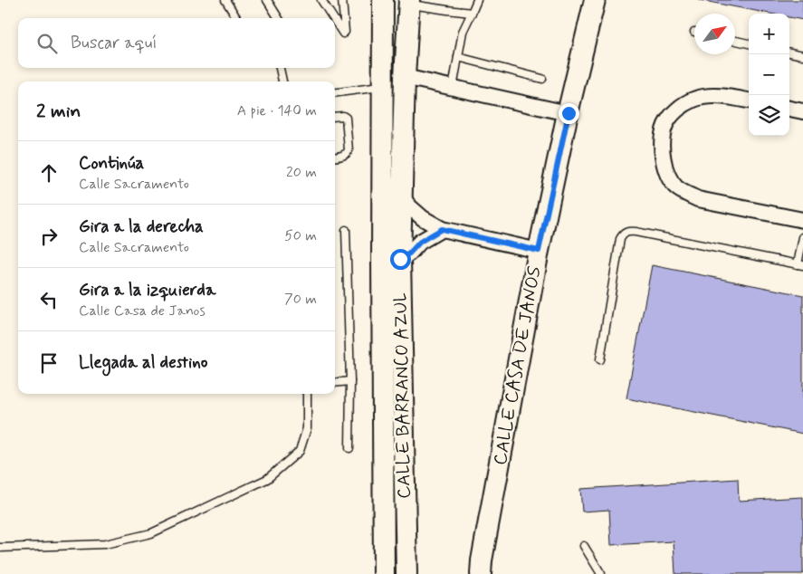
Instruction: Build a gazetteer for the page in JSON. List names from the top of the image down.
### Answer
{
  "streets": {
    "main road": ["CALLE CASA DE JANOS", "CALLE BARRANCO AZUL"]
  },
  "north": "top right",
  "page": {
    "map_buttons": ["+", "−"],
    "search": "Buscar aquí",
    "heading": ["2 min", "A pie · 140 m"],
    "list": [
      ["Continúa", "Calle Sacramento", "20 m"],
      ["Gira a la derecha", "Calle Sacramento", "50 m"],
      ["Gira a la izquierda", "Calle Casa de Janos", "70 m"],
      "Llegada al destino"
    ]
  }
}
